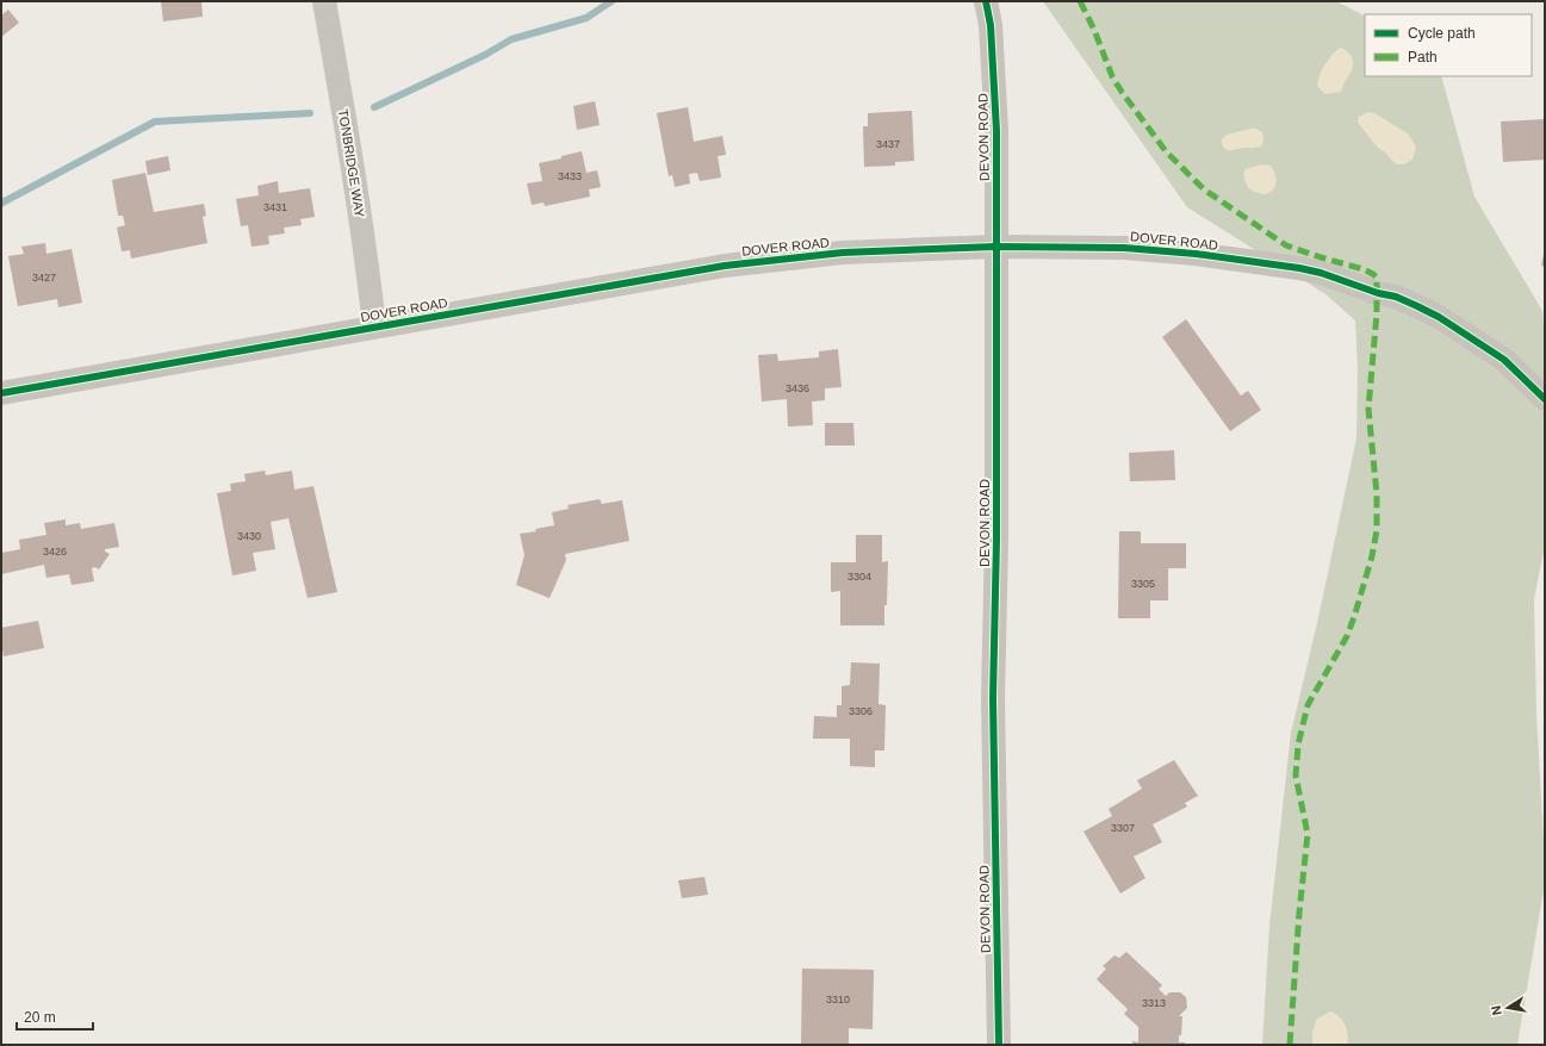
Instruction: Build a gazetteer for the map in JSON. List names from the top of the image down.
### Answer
{
  "streets": {
    "street": ["DEVON ROAD", "TONBRIDGE WAY", "DOVER ROAD"]
  },
  "crossings": [
    ["DEVON ROAD", "DOVER ROAD"],
    ["TONBRIDGE WAY", "DOVER ROAD"]
  ],
  "house_numbers": [
    "3437",
    "3433",
    "3431",
    "3427",
    "3436",
    "3430",
    "3426",
    "3304",
    "3305",
    "3306",
    "3307",
    "3310",
    "3313"
  ],
  "legend": ["Cycle path", "Path"],
  "scale_bar": "20 m",
  "north": "left"
}
